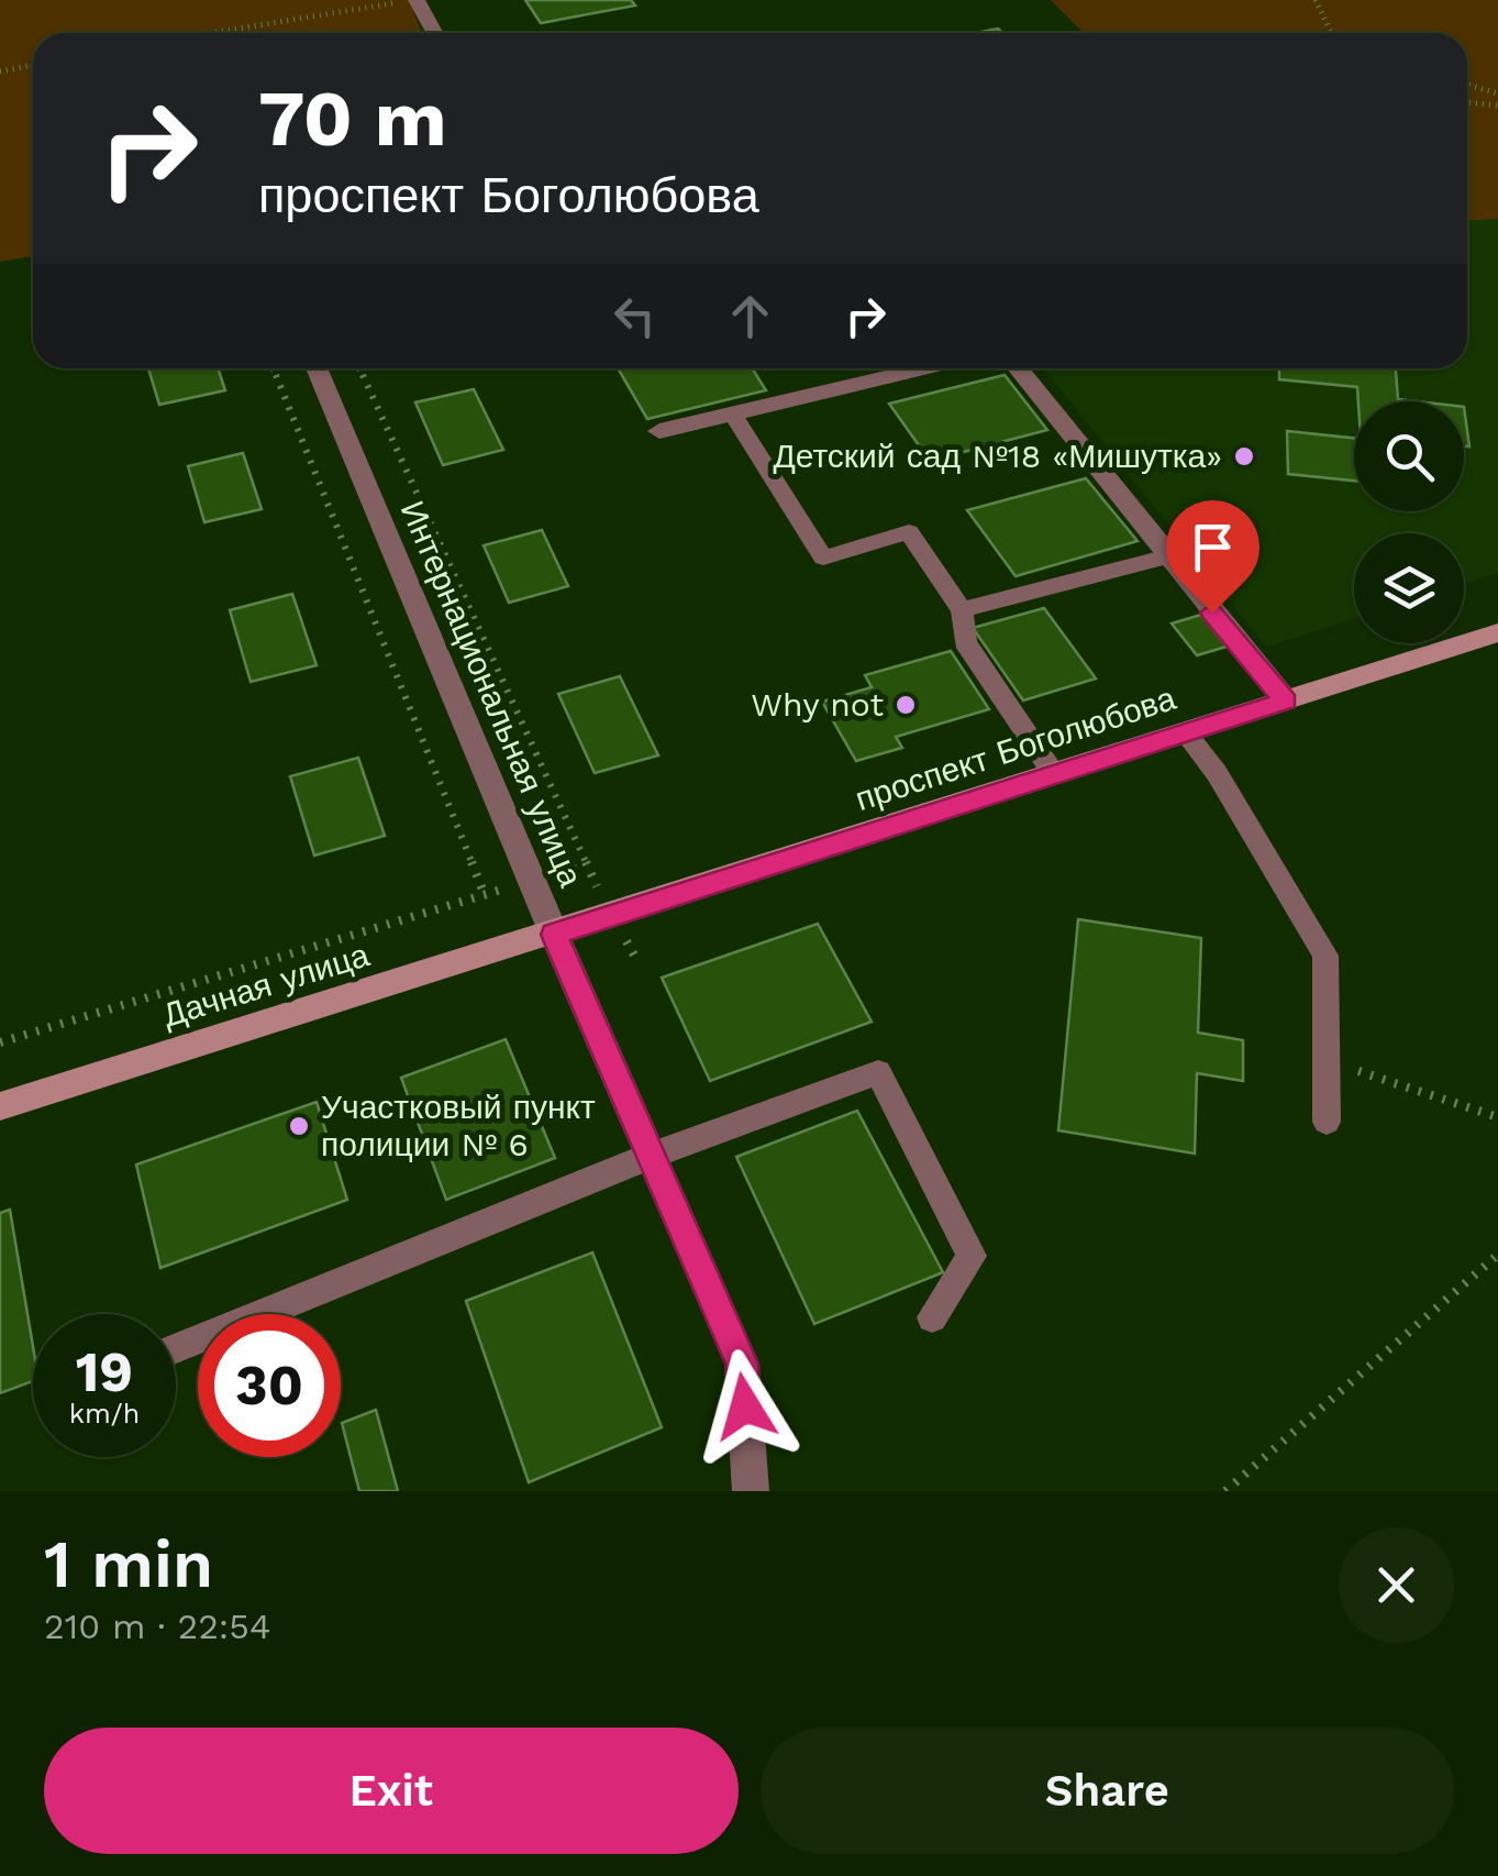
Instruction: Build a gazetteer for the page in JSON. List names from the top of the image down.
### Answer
{
  "streets": {
    "main road": ["проспект Боголюбова", "Дачная улица"],
    "street": ["Интернациональная улица"]
  },
  "crossings": [
    ["Интернациональная улица", "проспект Боголюбова"],
    ["Интернациональная улица", "Дачная улица"],
    ["проспект Боголюбова", "Дачная улица"]
  ],
  "places": ["Детский сад №18 «Мишутка»", "Why not", "Участковый пункт полиции № 6"],
  "page": {
    "turn": ["70 m", "проспект Боголюбова"],
    "speed": "19 km/h",
    "limit": "30",
    "heading": ["1 min", "210 m · 22:54"],
    "buttons": ["Exit", "Share"]
  }
}
